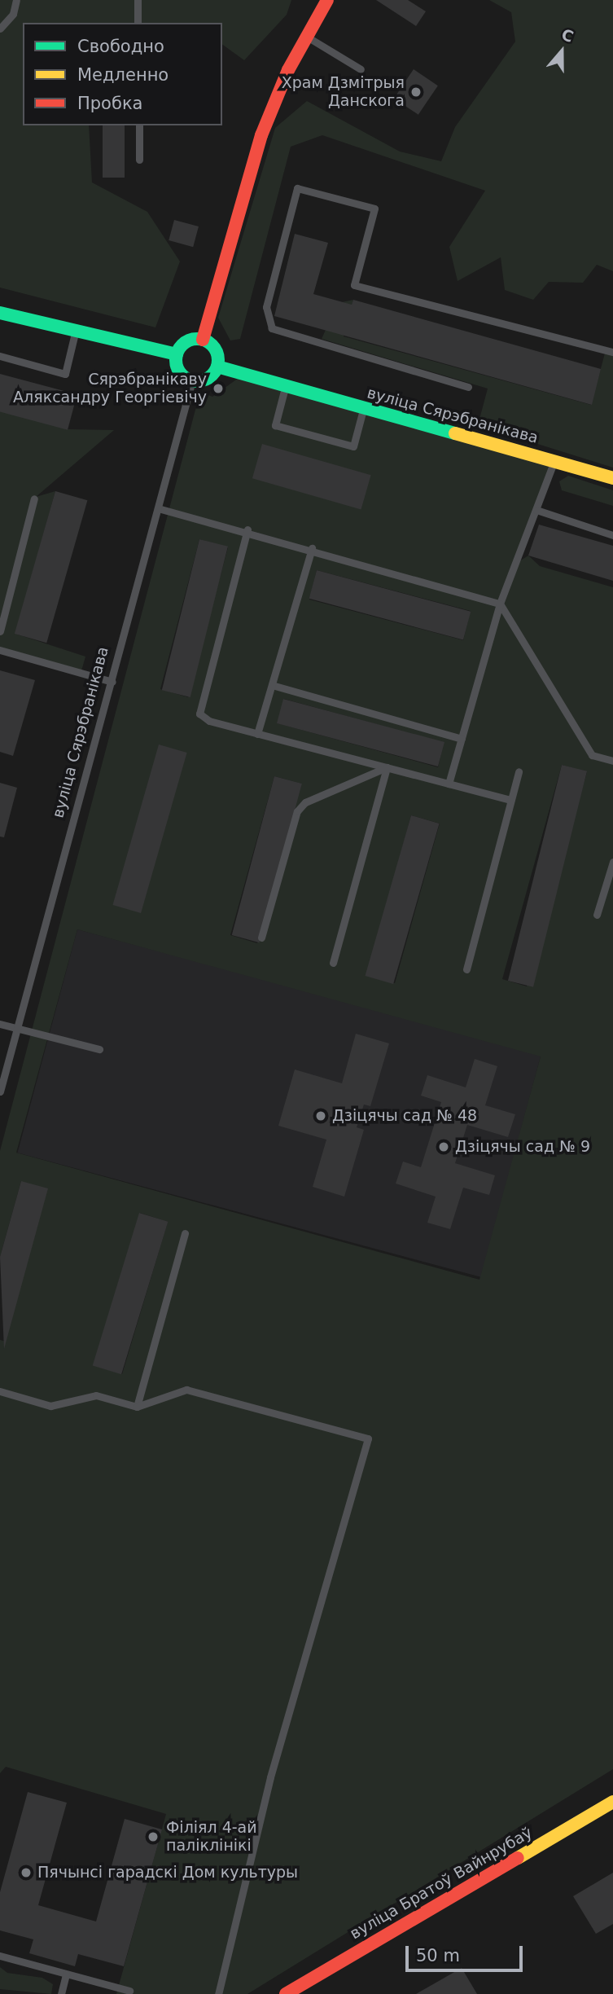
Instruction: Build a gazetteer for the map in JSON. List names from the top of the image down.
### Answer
{
  "streets": {
    "street": ["вуліца Сярэбранікава", "вуліца Братоў Вайнрубаў"]
  },
  "places": [
    "Храм Дзмітрыя Данскога",
    "Сярэбранікаву Аляксандру Георгіевічу",
    "Дзіцячы сад № 48",
    "Дзіцячы сад № 9",
    "Філіял 4-ай паліклінікі",
    "Пячынсі гарадскі Дом культуры"
  ],
  "legend": ["Свободно", "Медленно", "Пробка"],
  "scale_bar": "50 m",
  "north": "top"
}
